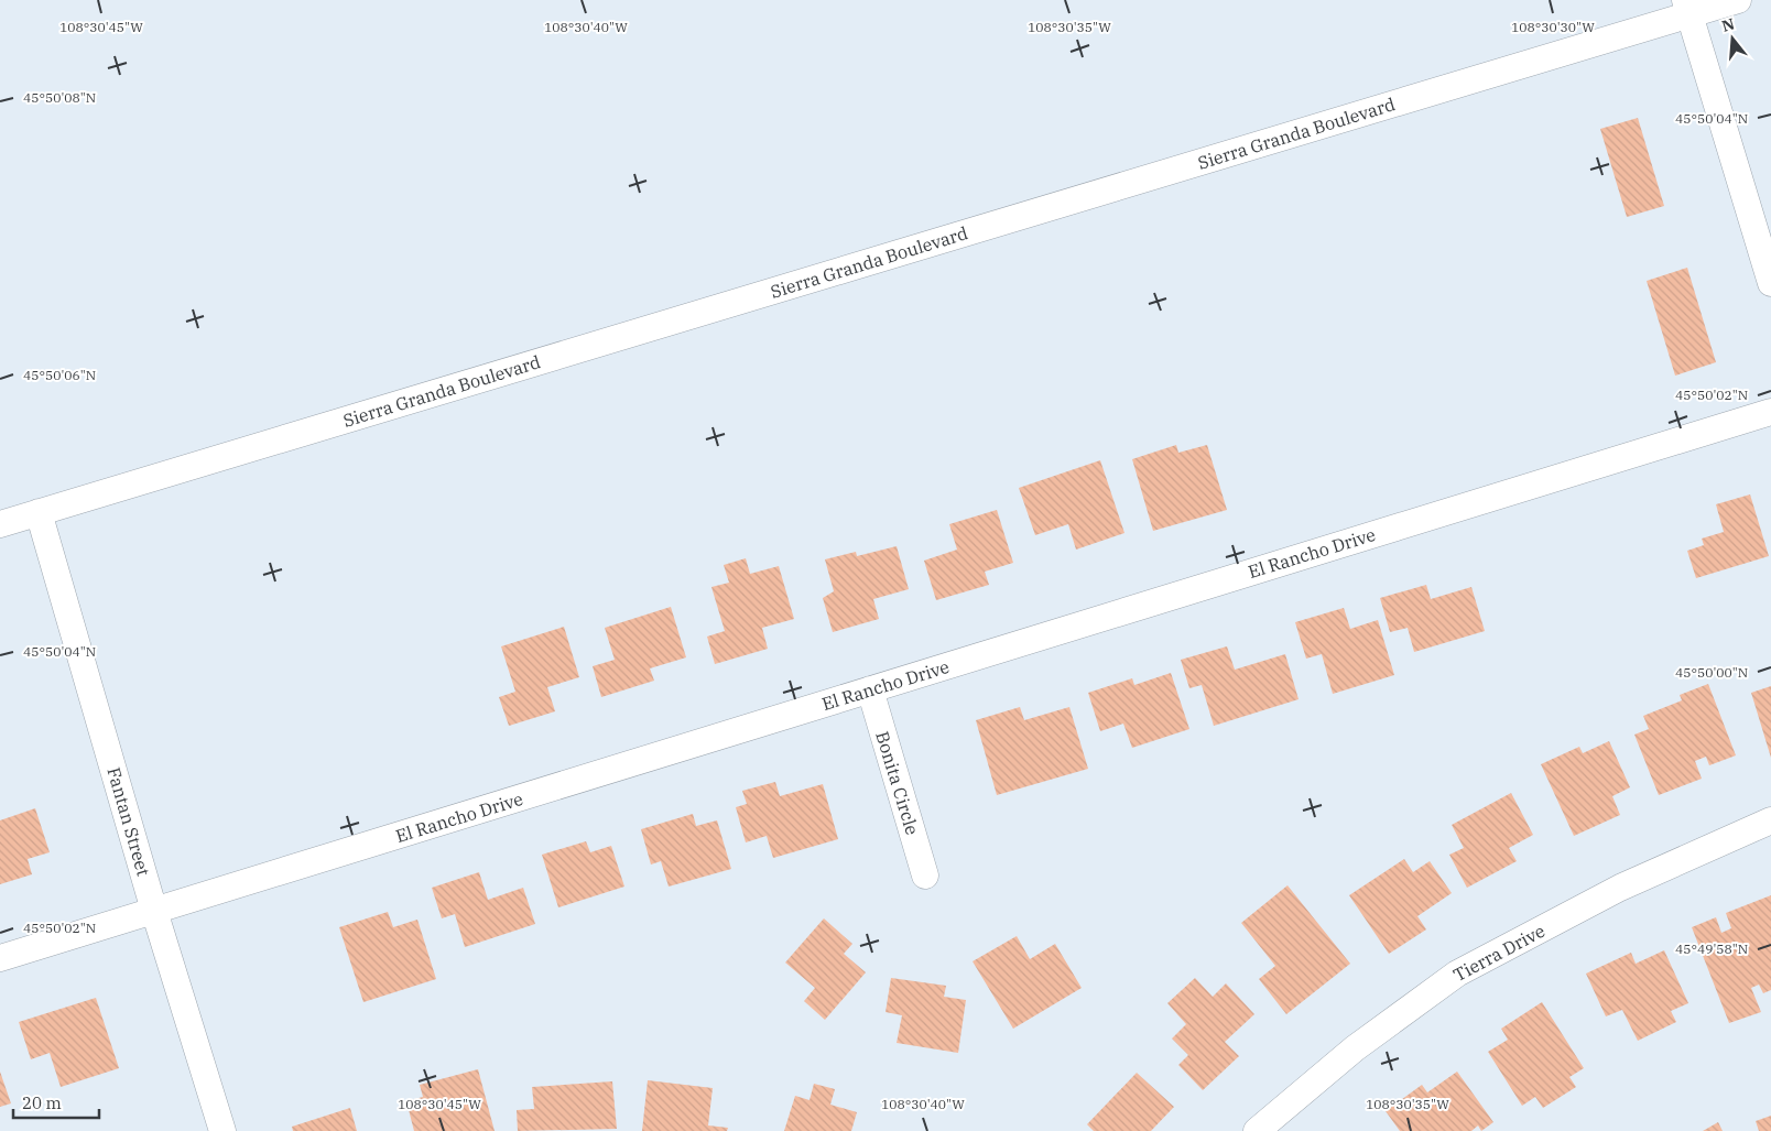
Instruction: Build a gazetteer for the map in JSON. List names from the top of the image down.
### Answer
{
  "streets": {
    "street": [
      "Sierra Granda Boulevard",
      "El Rancho Drive",
      "Bonita Circle",
      "Fantan Street",
      "Tierra Drive"
    ]
  },
  "crossings": [
    ["Sierra Granda Boulevard", "Fantan Street"],
    ["El Rancho Drive", "Bonita Circle"],
    ["El Rancho Drive", "Fantan Street"]
  ],
  "scale_bar": "20 m",
  "north": "top",
  "coordinates": [
    "108°30'45\"W",
    "108°30'40\"W",
    "108°30'35\"W",
    "108°30'30\"W",
    "45°50'08\"N",
    "45°50'04\"N",
    "45°50'06\"N",
    "45°50'02\"N",
    "45°50'00\"N",
    "45°49'58\"N"
  ]
}
